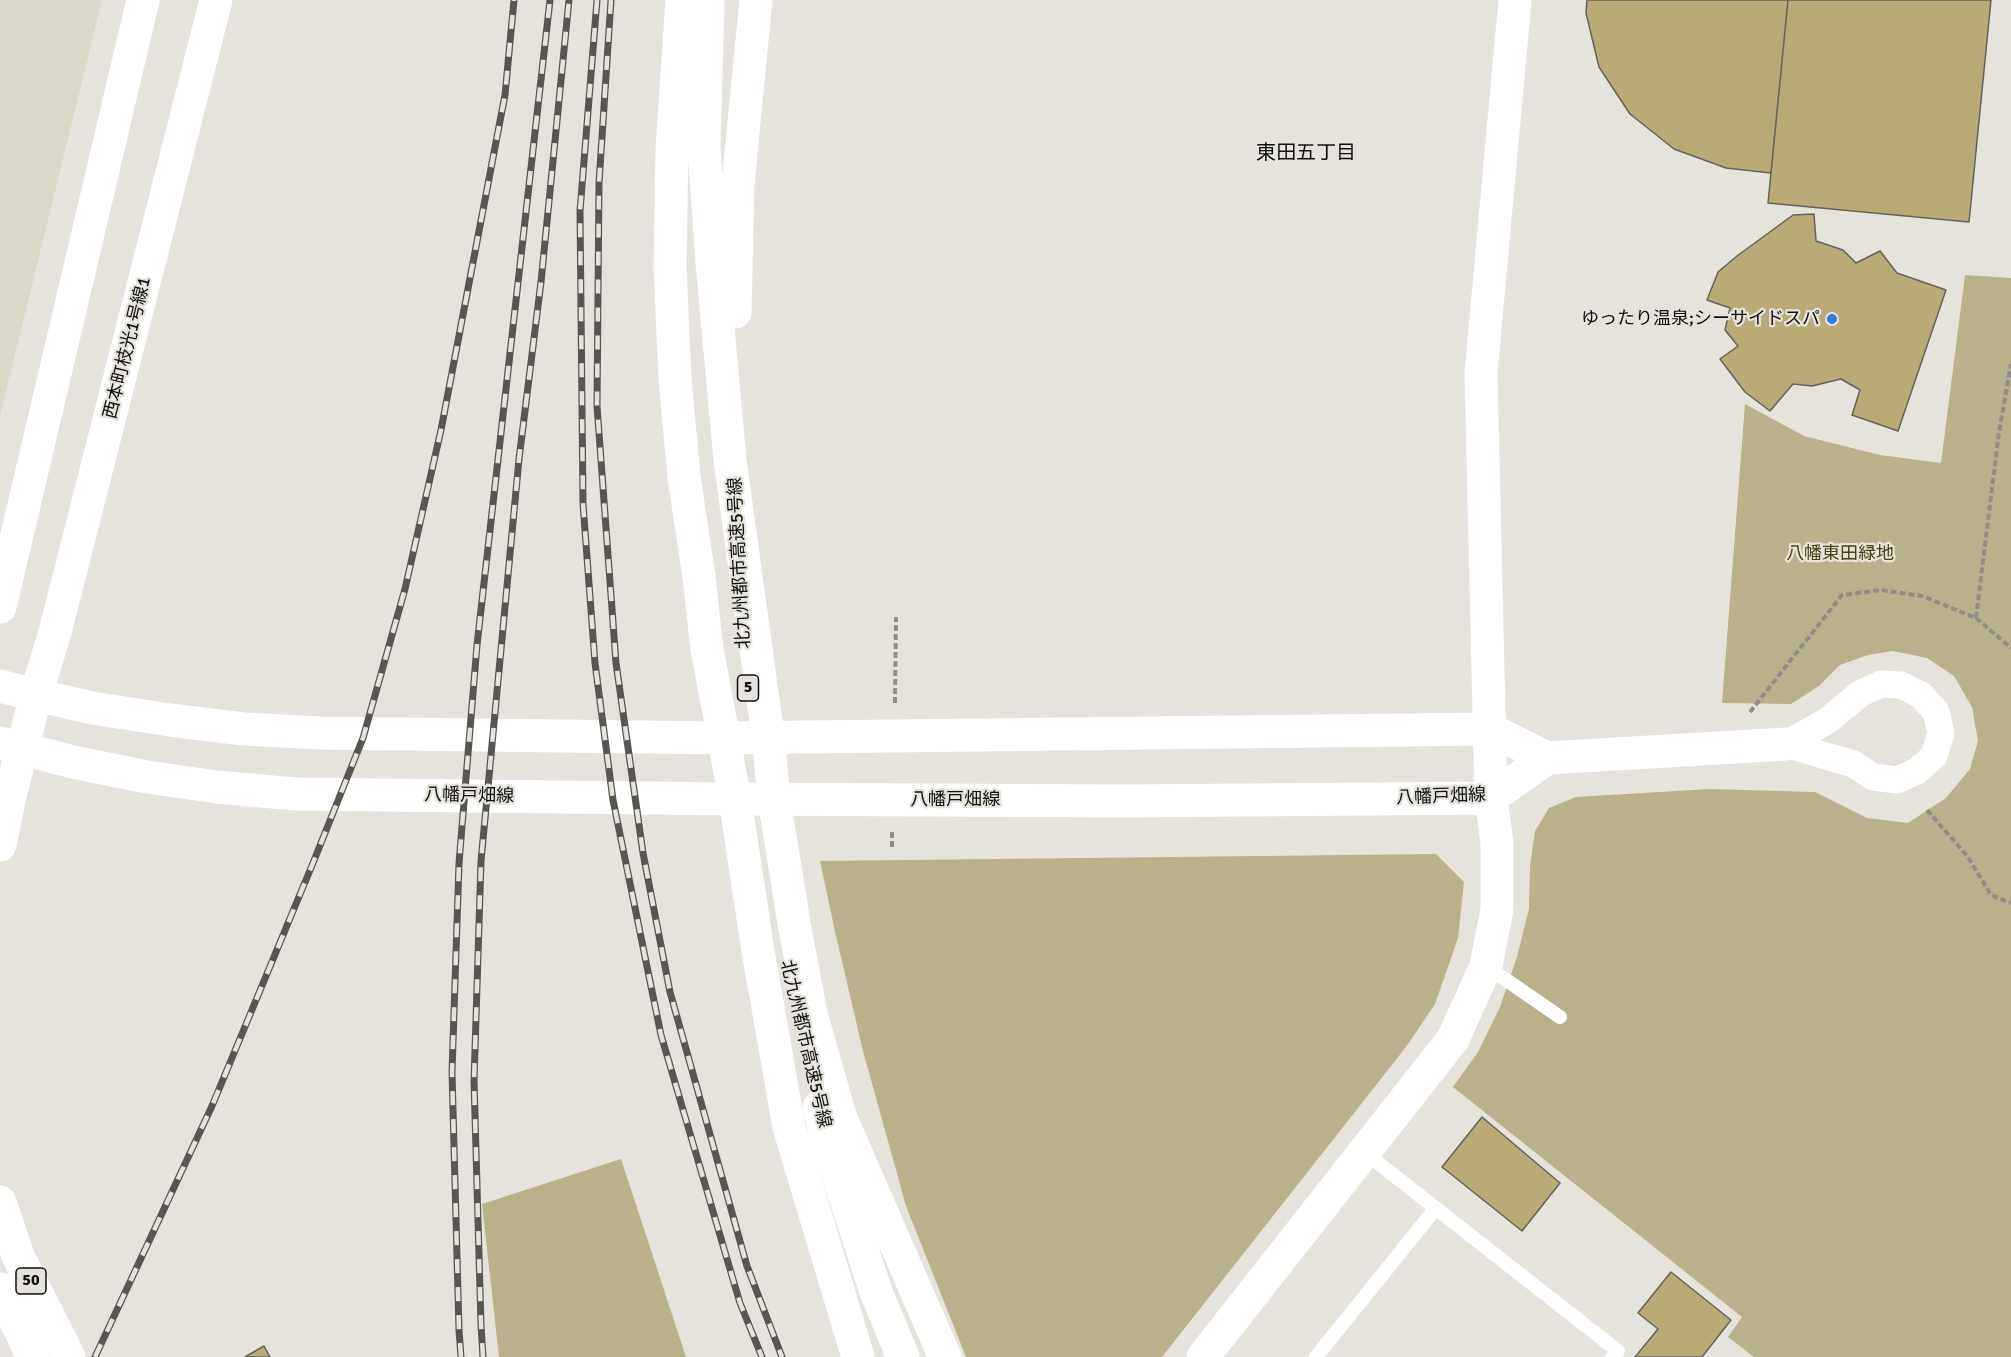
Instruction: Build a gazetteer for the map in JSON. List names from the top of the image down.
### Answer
{
  "streets": {
    "main road": [
      "西本町枝光1号線1",
      "北九州都市高速5号線",
      "5",
      "八幡戸畑線",
      "50"
    ]
  },
  "districts": ["東田五丁目"],
  "parks": ["八幡東田緑地"],
  "places": ["ゆったり温泉;シーサイドスパ"]
}
